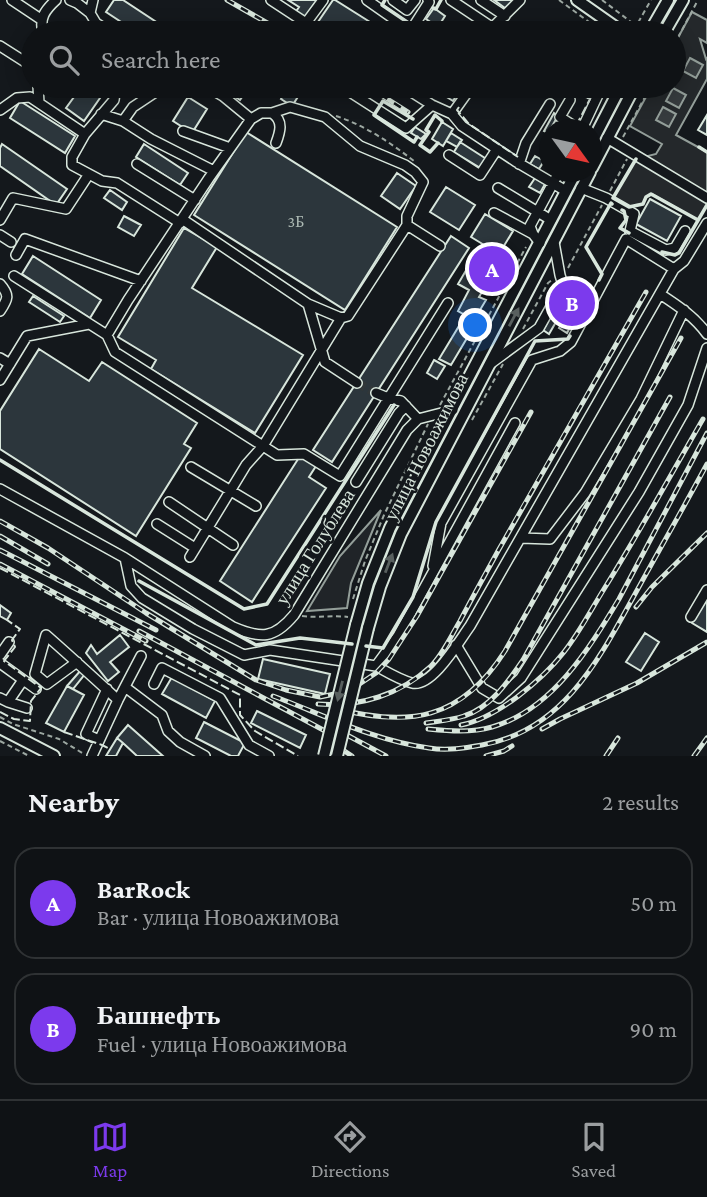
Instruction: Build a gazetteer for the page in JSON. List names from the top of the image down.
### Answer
{
  "streets": {
    "main road": ["улица Новоажимова"],
    "street": ["улица Голублева"]
  },
  "house_numbers": ["3Б"],
  "north": "bottom right",
  "page": {
    "search": "Search here",
    "pins": ["A", "B"],
    "heading": ["Nearby", "2 results"],
    "list": [
      {
        "mark": "A",
        "name": "BarRock",
        "note": "Bar · улица Новоажимова",
        "value": "50 m"
      },
      {
        "mark": "B",
        "name": "Башнефть",
        "note": "Fuel · улица Новоажимова",
        "value": "90 m"
      }
    ],
    "nav": ["Map", "Directions", "Saved"]
  }
}
